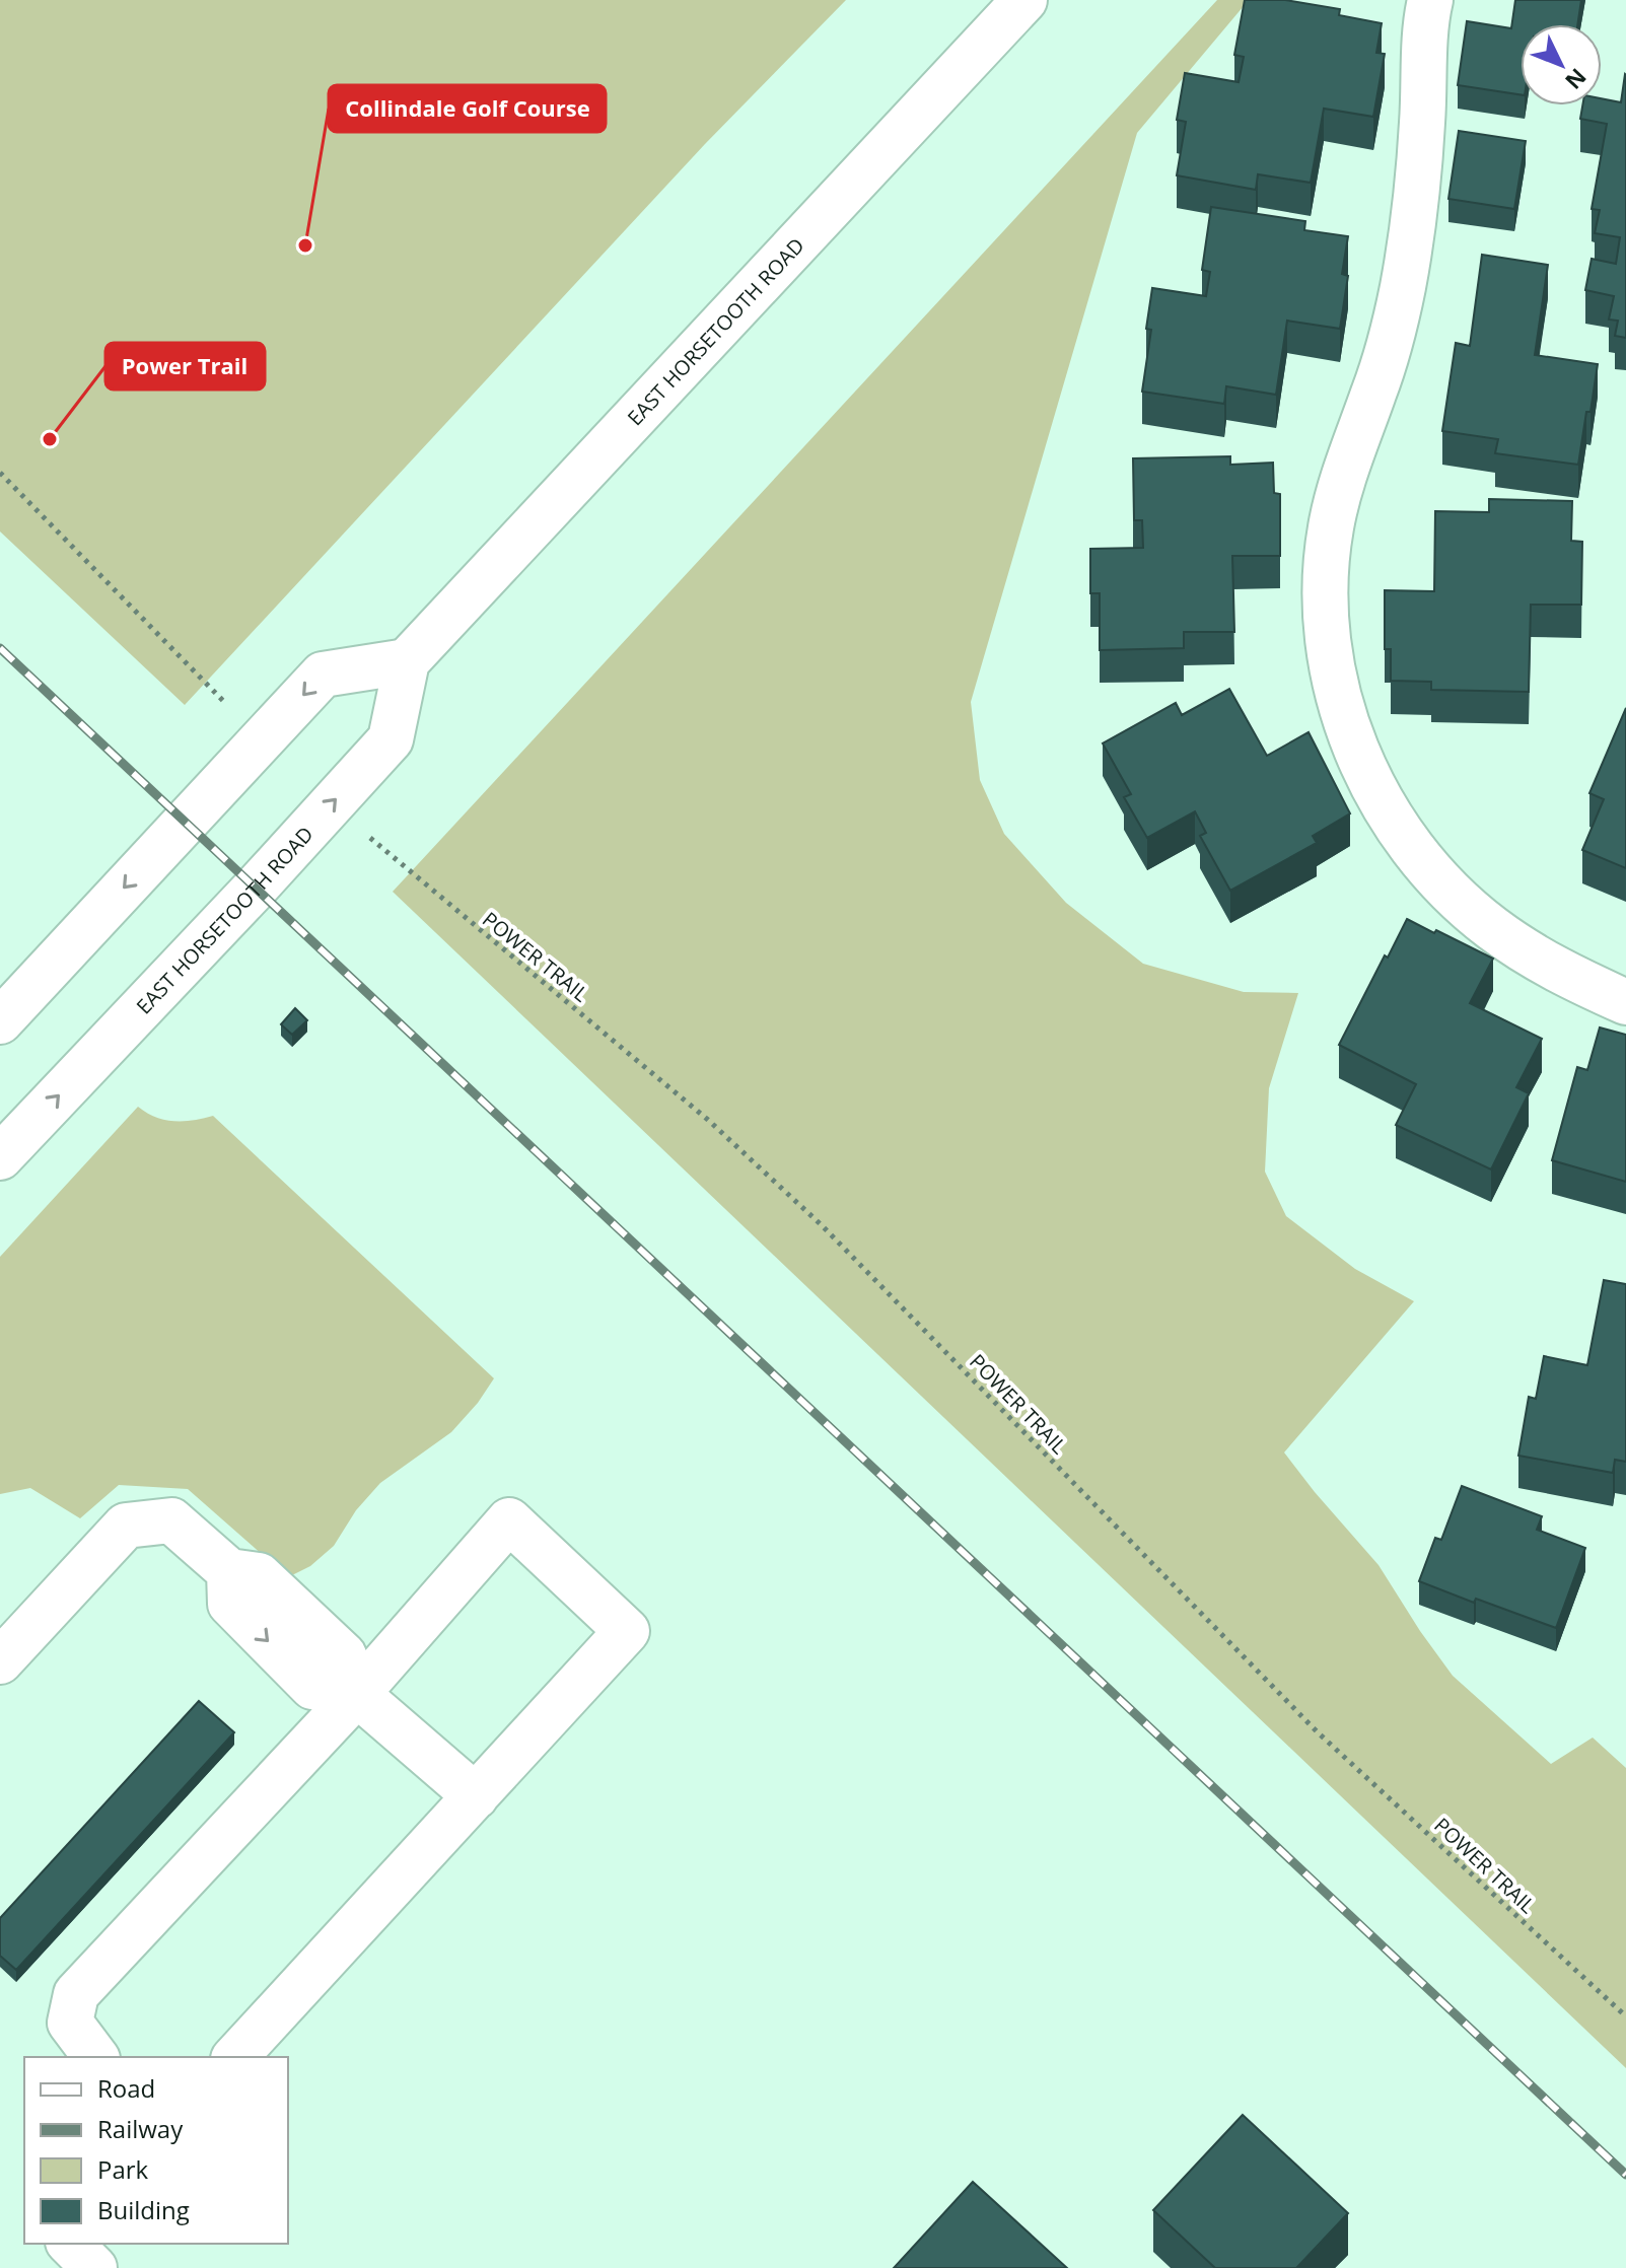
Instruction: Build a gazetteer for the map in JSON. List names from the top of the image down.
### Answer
{
  "streets": {
    "main road": ["EAST HORSETOOTH ROAD"],
    "path": ["POWER TRAIL"]
  },
  "places": ["Collindale Golf Course", "Power Trail"],
  "legend": [
    "Road",
    "Railway",
    "Park",
    "Building"
  ],
  "north": "bottom right"
}
